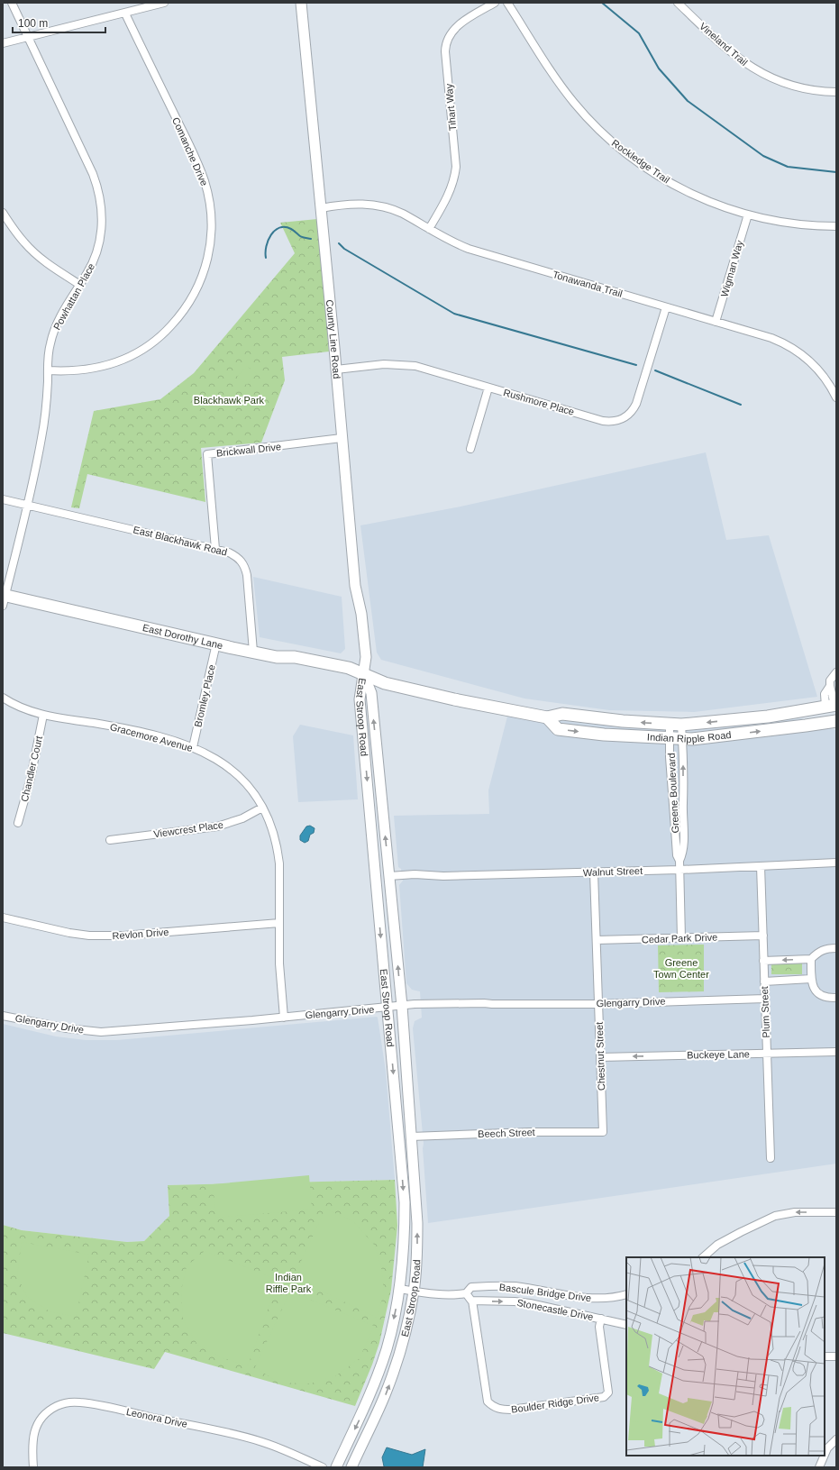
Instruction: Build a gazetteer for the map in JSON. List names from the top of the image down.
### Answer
{
  "streets": {
    "main road": [
      "County Line Road",
      "East Dorothy Lane",
      "East Stroop Road",
      "Indian Ripple Road"
    ],
    "street": [
      "Vineland Trail",
      "Tihart Way",
      "Comanche Drive",
      "Rockledge Trail",
      "Wigman Way",
      "Tonawanda Trail",
      "Powhattan Place",
      "Rushmore Place",
      "Brickwall Drive",
      "East Blackhawk Road",
      "Bromley Place",
      "Gracemore Avenue",
      "Chandler Court",
      "Greene Boulevard",
      "Viewcrest Place",
      "Walnut Street",
      "Revlon Drive",
      "Cedar Park Drive",
      "Glengarry Drive",
      "Plum Street",
      "Buckeye Lane",
      "Chestnut Street",
      "Beech Street",
      "Bascule Bridge Drive",
      "Stonecastle Drive",
      "Boulder Ridge Drive",
      "Leonora Drive"
    ]
  },
  "crossings": [
    ["Tihart Way", "Tonawanda Trail"],
    ["Comanche Drive", "Powhattan Place"],
    ["Rockledge Trail", "Wigman Way"],
    ["Wigman Way", "Tonawanda Trail"],
    ["Tonawanda Trail", "County Line Road"],
    ["Tonawanda Trail", "Rushmore Place"],
    ["Powhattan Place", "East Blackhawk Road"],
    ["Powhattan Place", "East Dorothy Lane"],
    ["County Line Road", "Rushmore Place"],
    ["County Line Road", "Brickwall Drive"],
    ["County Line Road", "East Dorothy Lane"],
    ["County Line Road", "East Stroop Road"],
    ["County Line Road", "Indian Ripple Road"],
    ["Brickwall Drive", "East Blackhawk Road"],
    ["East Blackhawk Road", "East Dorothy Lane"],
    ["East Dorothy Lane", "Bromley Place"],
    ["East Dorothy Lane", "East Stroop Road"],
    ["East Dorothy Lane", "Indian Ripple Road"],
    ["Bromley Place", "Gracemore Avenue"],
    ["East Stroop Road", "Indian Ripple Road"],
    ["East Stroop Road", "Walnut Street"],
    ["East Stroop Road", "Glengarry Drive"],
    ["East Stroop Road", "Beech Street"],
    ["Indian Ripple Road", "Greene Boulevard"],
    ["Gracemore Avenue", "Chandler Court"],
    ["Gracemore Avenue", "Viewcrest Place"],
    ["Gracemore Avenue", "Revlon Drive"],
    ["Gracemore Avenue", "Glengarry Drive"],
    ["Greene Boulevard", "Walnut Street"],
    ["Greene Boulevard", "Cedar Park Drive"],
    ["Walnut Street", "Plum Street"],
    ["Walnut Street", "Chestnut Street"],
    ["Cedar Park Drive", "Plum Street"],
    ["Cedar Park Drive", "Chestnut Street"],
    ["Glengarry Drive", "Plum Street"],
    ["Glengarry Drive", "Chestnut Street"],
    ["Plum Street", "Buckeye Lane"],
    ["Buckeye Lane", "Chestnut Street"],
    ["Chestnut Street", "Beech Street"],
    ["Stonecastle Drive", "Boulder Ridge Drive"]
  ],
  "one_way": ["Buckeye Lane", "Stonecastle Drive"],
  "parks": ["Blackhawk Park", "Greene Town Center", "Indian Riffle Park"],
  "scale_bar": "100 m"
}
